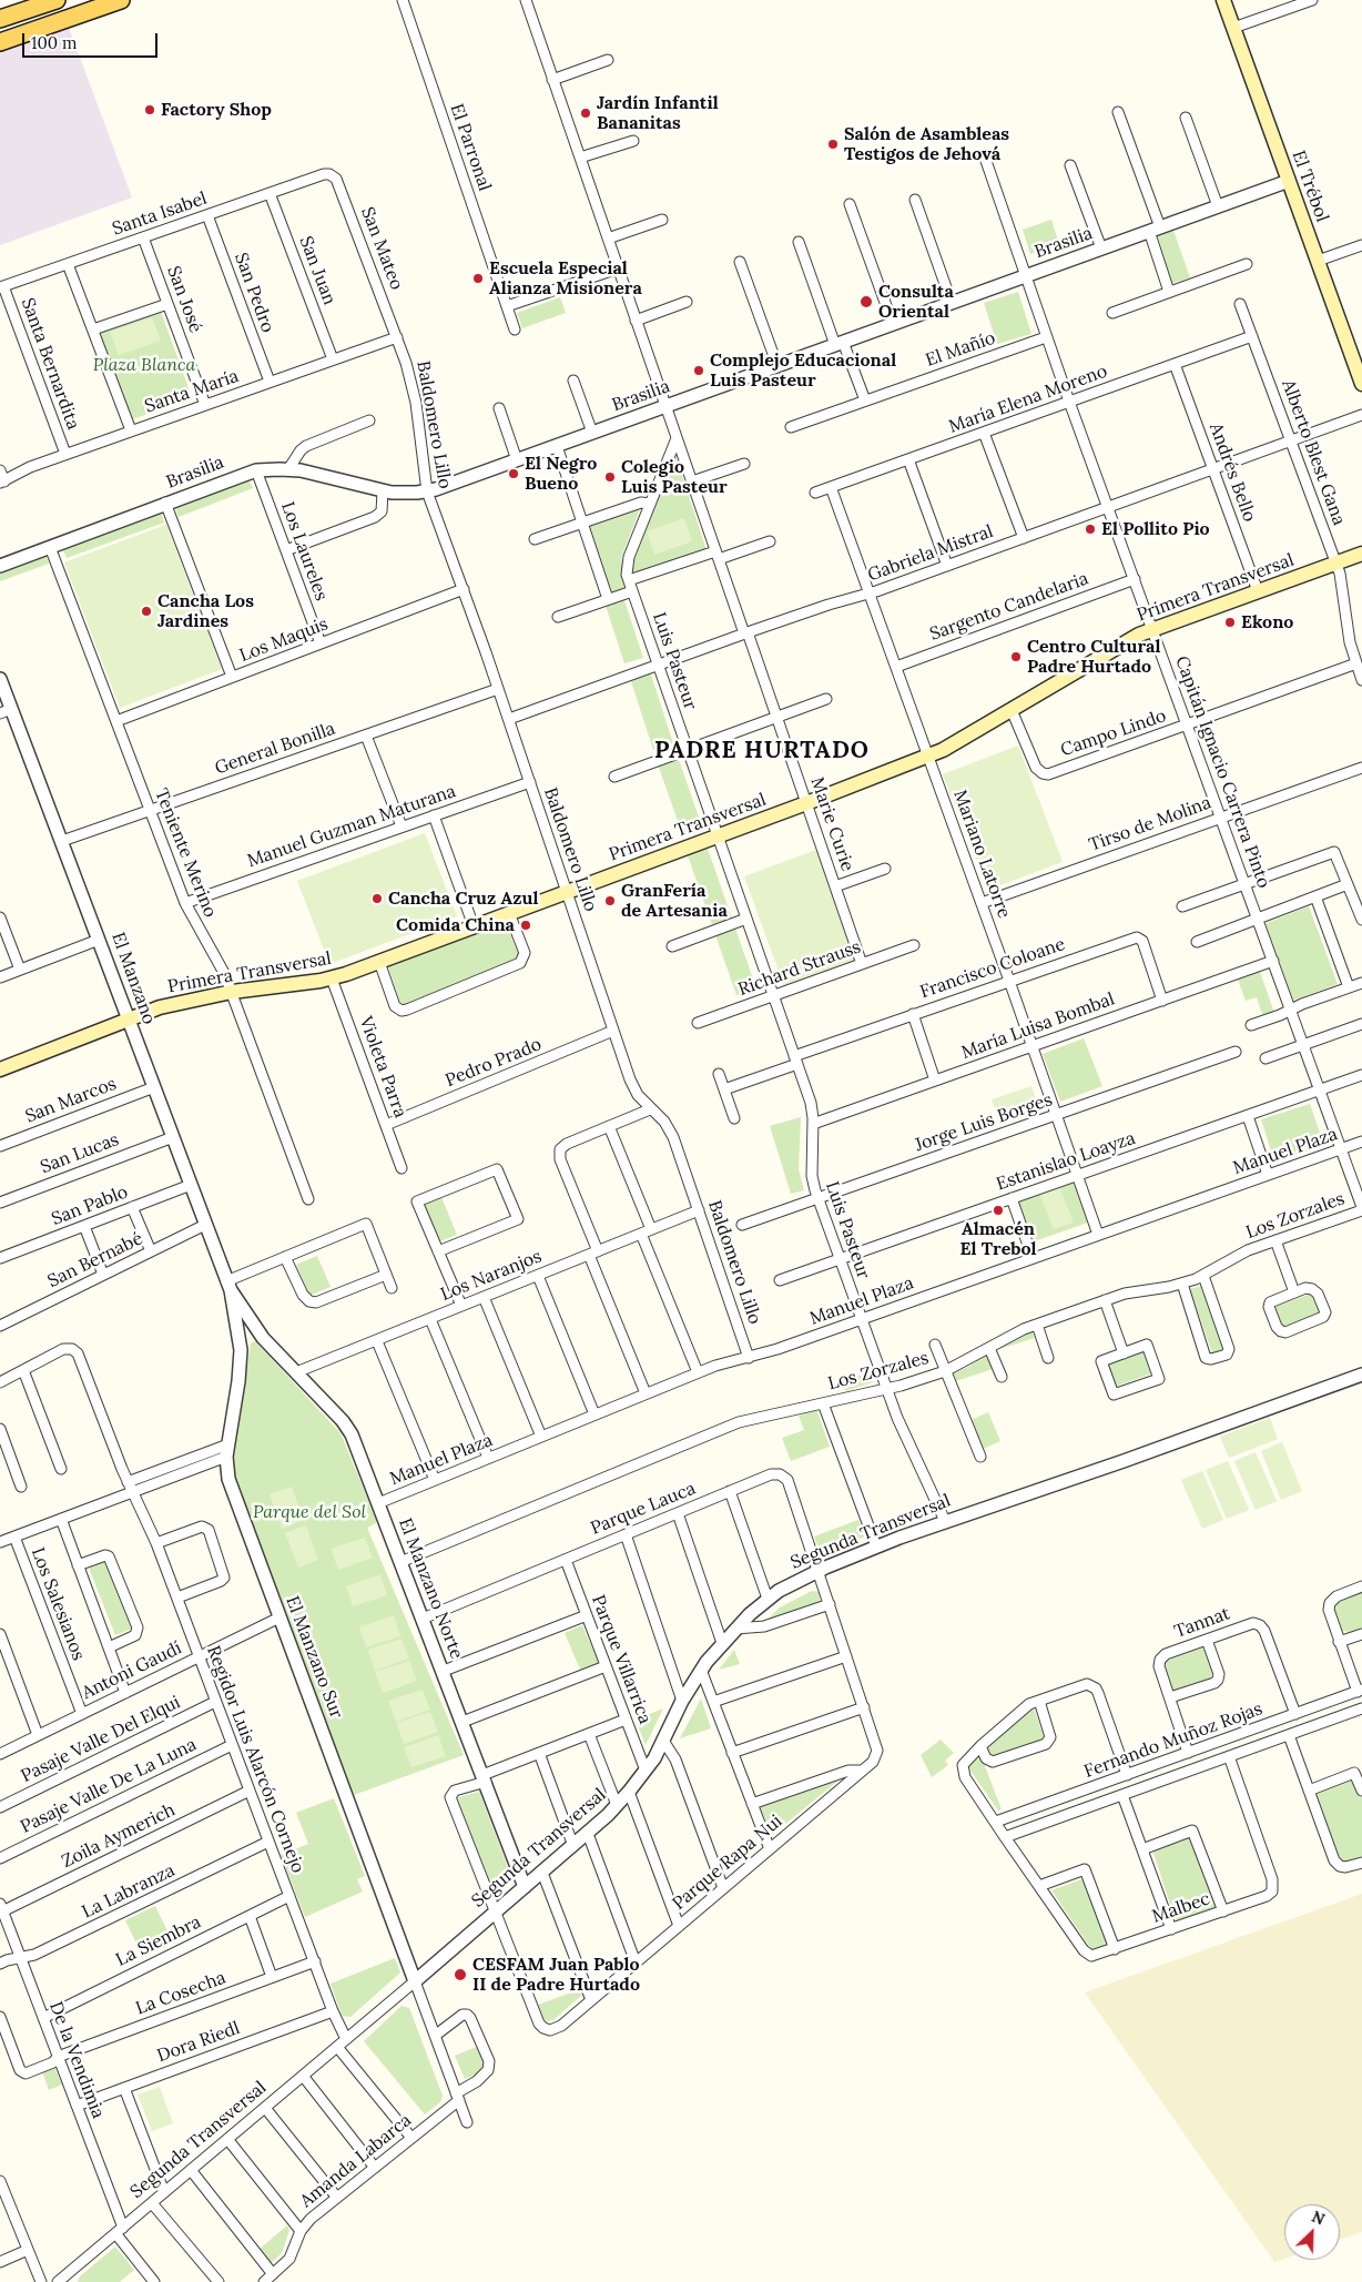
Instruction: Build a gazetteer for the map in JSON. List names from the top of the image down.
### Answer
{
  "streets": {
    "main road": ["El Trébol", "Primera Transversal"],
    "street": [
      "El Parronal",
      "Santa Isabel",
      "Brasilia",
      "San Mateo",
      "San Juan",
      "San Pedro",
      "San José",
      "El Mañío",
      "Santa Bernardita",
      "Santa María",
      "María Elena Moreno",
      "Baldomero Lillo",
      "Alberto Blest Gana",
      "Andrés Bello",
      "Los Laureles",
      "Gabriela Mistral",
      "Sargento Candelaria",
      "Los Maquis",
      "Luis Pasteur",
      "Campo Lindo",
      "General Bonilla",
      "Capitán Ignacio Carrera Pinto",
      "Marie Curie",
      "Tirso de Molina",
      "Manuel Guzman Maturana",
      "Teniente Merino",
      "Mariano Latorre",
      "Richard Strauss",
      "Francisco Coloane",
      "El Manzano",
      "María Luisa Bombal",
      "Pedro Prado",
      "Violeta Parra",
      "San Marcos",
      "Jorge Luis Borges",
      "Manuel Plaza",
      "San Lucas",
      "Estanislao Loayza",
      "San Pablo",
      "Los Zorzales",
      "San Bernabé",
      "Los Naranjos",
      "Parque Lauca",
      "Segunda Transversal",
      "El Manzano Norte",
      "Los Salesianos",
      "Tannat",
      "El Manzano Sur",
      "Parque Villarrica",
      "Antoni Gaudí",
      "Pasaje Valle Del Elqui",
      "Fernando Muñoz Rojas",
      "Regidor Luis Alarcón Cornejo",
      "Pasaje Valle De La Luna",
      "Zoila Aymerich",
      "Parque Rapa Nui",
      "La Labranza",
      "Malbec",
      "La Siembra",
      "La Cosecha",
      "Dora Riedl",
      "De la Vendimia",
      "Amanda Labarca"
    ]
  },
  "crossings": [
    ["El Trébol", "Brasilia"],
    ["Santa Isabel", "San Mateo"],
    ["Santa Isabel", "San Juan"],
    ["Santa Isabel", "San Pedro"],
    ["Santa Isabel", "San José"],
    ["Santa Isabel", "Santa Bernardita"],
    ["Brasilia", "Baldomero Lillo"],
    ["Brasilia", "Los Laureles"],
    ["Brasilia", "Capitán Ignacio Carrera Pinto"],
    ["Brasilia", "Teniente Merino"],
    ["San Mateo", "Santa María"],
    ["San Mateo", "Baldomero Lillo"],
    ["San Juan", "Santa María"],
    ["San Pedro", "Santa María"],
    ["San José", "Santa María"],
    ["El Mañío", "Capitán Ignacio Carrera Pinto"],
    ["Santa Bernardita", "Santa María"],
    ["Santa María", "Baldomero Lillo"],
    ["María Elena Moreno", "Alberto Blest Gana"],
    ["María Elena Moreno", "Andrés Bello"],
    ["María Elena Moreno", "Capitán Ignacio Carrera Pinto"],
    ["María Elena Moreno", "Mariano Latorre"],
    ["Baldomero Lillo", "Gabriela Mistral"],
    ["Baldomero Lillo", "Primera Transversal"],
    ["Baldomero Lillo", "Los Maquis"],
    ["Baldomero Lillo", "General Bonilla"],
    ["Baldomero Lillo", "Manuel Guzman Maturana"],
    ["Baldomero Lillo", "Pedro Prado"],
    ["Baldomero Lillo", "Manuel Plaza"],
    ["Baldomero Lillo", "Los Naranjos"],
    ["Alberto Blest Gana", "Gabriela Mistral"],
    ["Alberto Blest Gana", "Primera Transversal"],
    ["Alberto Blest Gana", "Campo Lindo"],
    ["Andrés Bello", "Gabriela Mistral"],
    ["Andrés Bello", "Primera Transversal"],
    ["Los Laureles", "Los Maquis"],
    ["Gabriela Mistral", "Luis Pasteur"],
    ["Gabriela Mistral", "Capitán Ignacio Carrera Pinto"],
    ["Gabriela Mistral", "Marie Curie"],
    ["Gabriela Mistral", "Mariano Latorre"],
    ["Primera Transversal", "Luis Pasteur"],
    ["Primera Transversal", "Campo Lindo"],
    ["Primera Transversal", "Capitán Ignacio Carrera Pinto"],
    ["Primera Transversal", "Marie Curie"],
    ["Primera Transversal", "Teniente Merino"],
    ["Primera Transversal", "Mariano Latorre"],
    ["Primera Transversal", "El Manzano"],
    ["Primera Transversal", "Violeta Parra"],
    ["Sargento Candelaria", "Capitán Ignacio Carrera Pinto"],
    ["Sargento Candelaria", "Mariano Latorre"],
    ["Los Maquis", "Teniente Merino"],
    ["Luis Pasteur", "Marie Curie"],
    ["Luis Pasteur", "Richard Strauss"],
    ["Luis Pasteur", "Francisco Coloane"],
    ["Luis Pasteur", "María Luisa Bombal"],
    ["Luis Pasteur", "Jorge Luis Borges"],
    ["Luis Pasteur", "Manuel Plaza"],
    ["Luis Pasteur", "Estanislao Loayza"],
    ["Luis Pasteur", "Los Zorzales"],
    ["Luis Pasteur", "Segunda Transversal"],
    ["Campo Lindo", "Capitán Ignacio Carrera Pinto"],
    ["General Bonilla", "Teniente Merino"],
    ["General Bonilla", "El Manzano"],
    ["Capitán Ignacio Carrera Pinto", "Tirso de Molina"],
    ["Capitán Ignacio Carrera Pinto", "María Luisa Bombal"],
    ["Capitán Ignacio Carrera Pinto", "Manuel Plaza"],
    ["Capitán Ignacio Carrera Pinto", "Estanislao Loayza"],
    ["Capitán Ignacio Carrera Pinto", "Los Zorzales"],
    ["Marie Curie", "Richard Strauss"],
    ["Tirso de Molina", "Mariano Latorre"],
    ["Manuel Guzman Maturana", "Teniente Merino"],
    ["Mariano Latorre", "Francisco Coloane"],
    ["Mariano Latorre", "María Luisa Bombal"],
    ["Mariano Latorre", "Jorge Luis Borges"],
    ["Mariano Latorre", "Manuel Plaza"],
    ["Mariano Latorre", "Estanislao Loayza"],
    ["Francisco Coloane", "María Luisa Bombal"],
    ["El Manzano", "San Marcos"],
    ["El Manzano", "San Lucas"],
    ["El Manzano", "San Pablo"],
    ["El Manzano", "San Bernabé"],
    ["El Manzano", "El Manzano Norte"],
    ["El Manzano", "El Manzano Sur"],
    ["Pedro Prado", "Violeta Parra"],
    ["Manuel Plaza", "El Manzano Norte"],
    ["Los Zorzales", "El Manzano Norte"],
    ["Los Naranjos", "El Manzano Norte"],
    ["Parque Lauca", "Segunda Transversal"],
    ["Parque Lauca", "El Manzano Norte"],
    ["Parque Lauca", "Parque Villarrica"],
    ["Parque Lauca", "Parque Rapa Nui"],
    ["Segunda Transversal", "El Manzano Norte"],
    ["Segunda Transversal", "El Manzano Sur"],
    ["Segunda Transversal", "Parque Villarrica"],
    ["Segunda Transversal", "Regidor Luis Alarcón Cornejo"],
    ["Segunda Transversal", "Parque Rapa Nui"],
    ["Segunda Transversal", "De la Vendimia"],
    ["Los Salesianos", "Antoni Gaudí"],
    ["Tannat", "Fernando Muñoz Rojas"],
    ["El Manzano Sur", "Antoni Gaudí"],
    ["Antoni Gaudí", "Regidor Luis Alarcón Cornejo"],
    ["Pasaje Valle Del Elqui", "Regidor Luis Alarcón Cornejo"],
    ["Fernando Muñoz Rojas", "Malbec"],
    ["Regidor Luis Alarcón Cornejo", "Pasaje Valle De La Luna"],
    ["Regidor Luis Alarcón Cornejo", "Zoila Aymerich"],
    ["Regidor Luis Alarcón Cornejo", "La Labranza"],
    ["Regidor Luis Alarcón Cornejo", "La Siembra"],
    ["Regidor Luis Alarcón Cornejo", "La Cosecha"],
    ["Regidor Luis Alarcón Cornejo", "Dora Riedl"],
    ["Zoila Aymerich", "De la Vendimia"],
    ["La Labranza", "De la Vendimia"],
    ["La Siembra", "De la Vendimia"],
    ["La Cosecha", "De la Vendimia"],
    ["Dora Riedl", "De la Vendimia"]
  ],
  "districts": ["PADRE HURTADO"],
  "parks": ["Plaza Blanca", "Parque del Sol"],
  "places": [
    "Factory Shop",
    "Jardín Infantil Bananitas",
    "Salón de Asambleas Testigos de Jehová",
    "Escuela Especial Alianza Misionera",
    "Consulta Oriental",
    "Complejo Educacional Luis Pasteur",
    "El Negro Bueno",
    "Colegio Luis Pasteur",
    "El Pollito Pio",
    "Cancha Los Jardines",
    "Ekono",
    "Centro Cultural Padre Hurtado",
    "Cancha Cruz Azul",
    "GranFería de Artesania",
    "Comida China",
    "Almacén El Trebol",
    "CESFAM Juan Pablo II de Padre Hurtado"
  ],
  "scale_bar": "100 m",
  "north": "top right"
}
